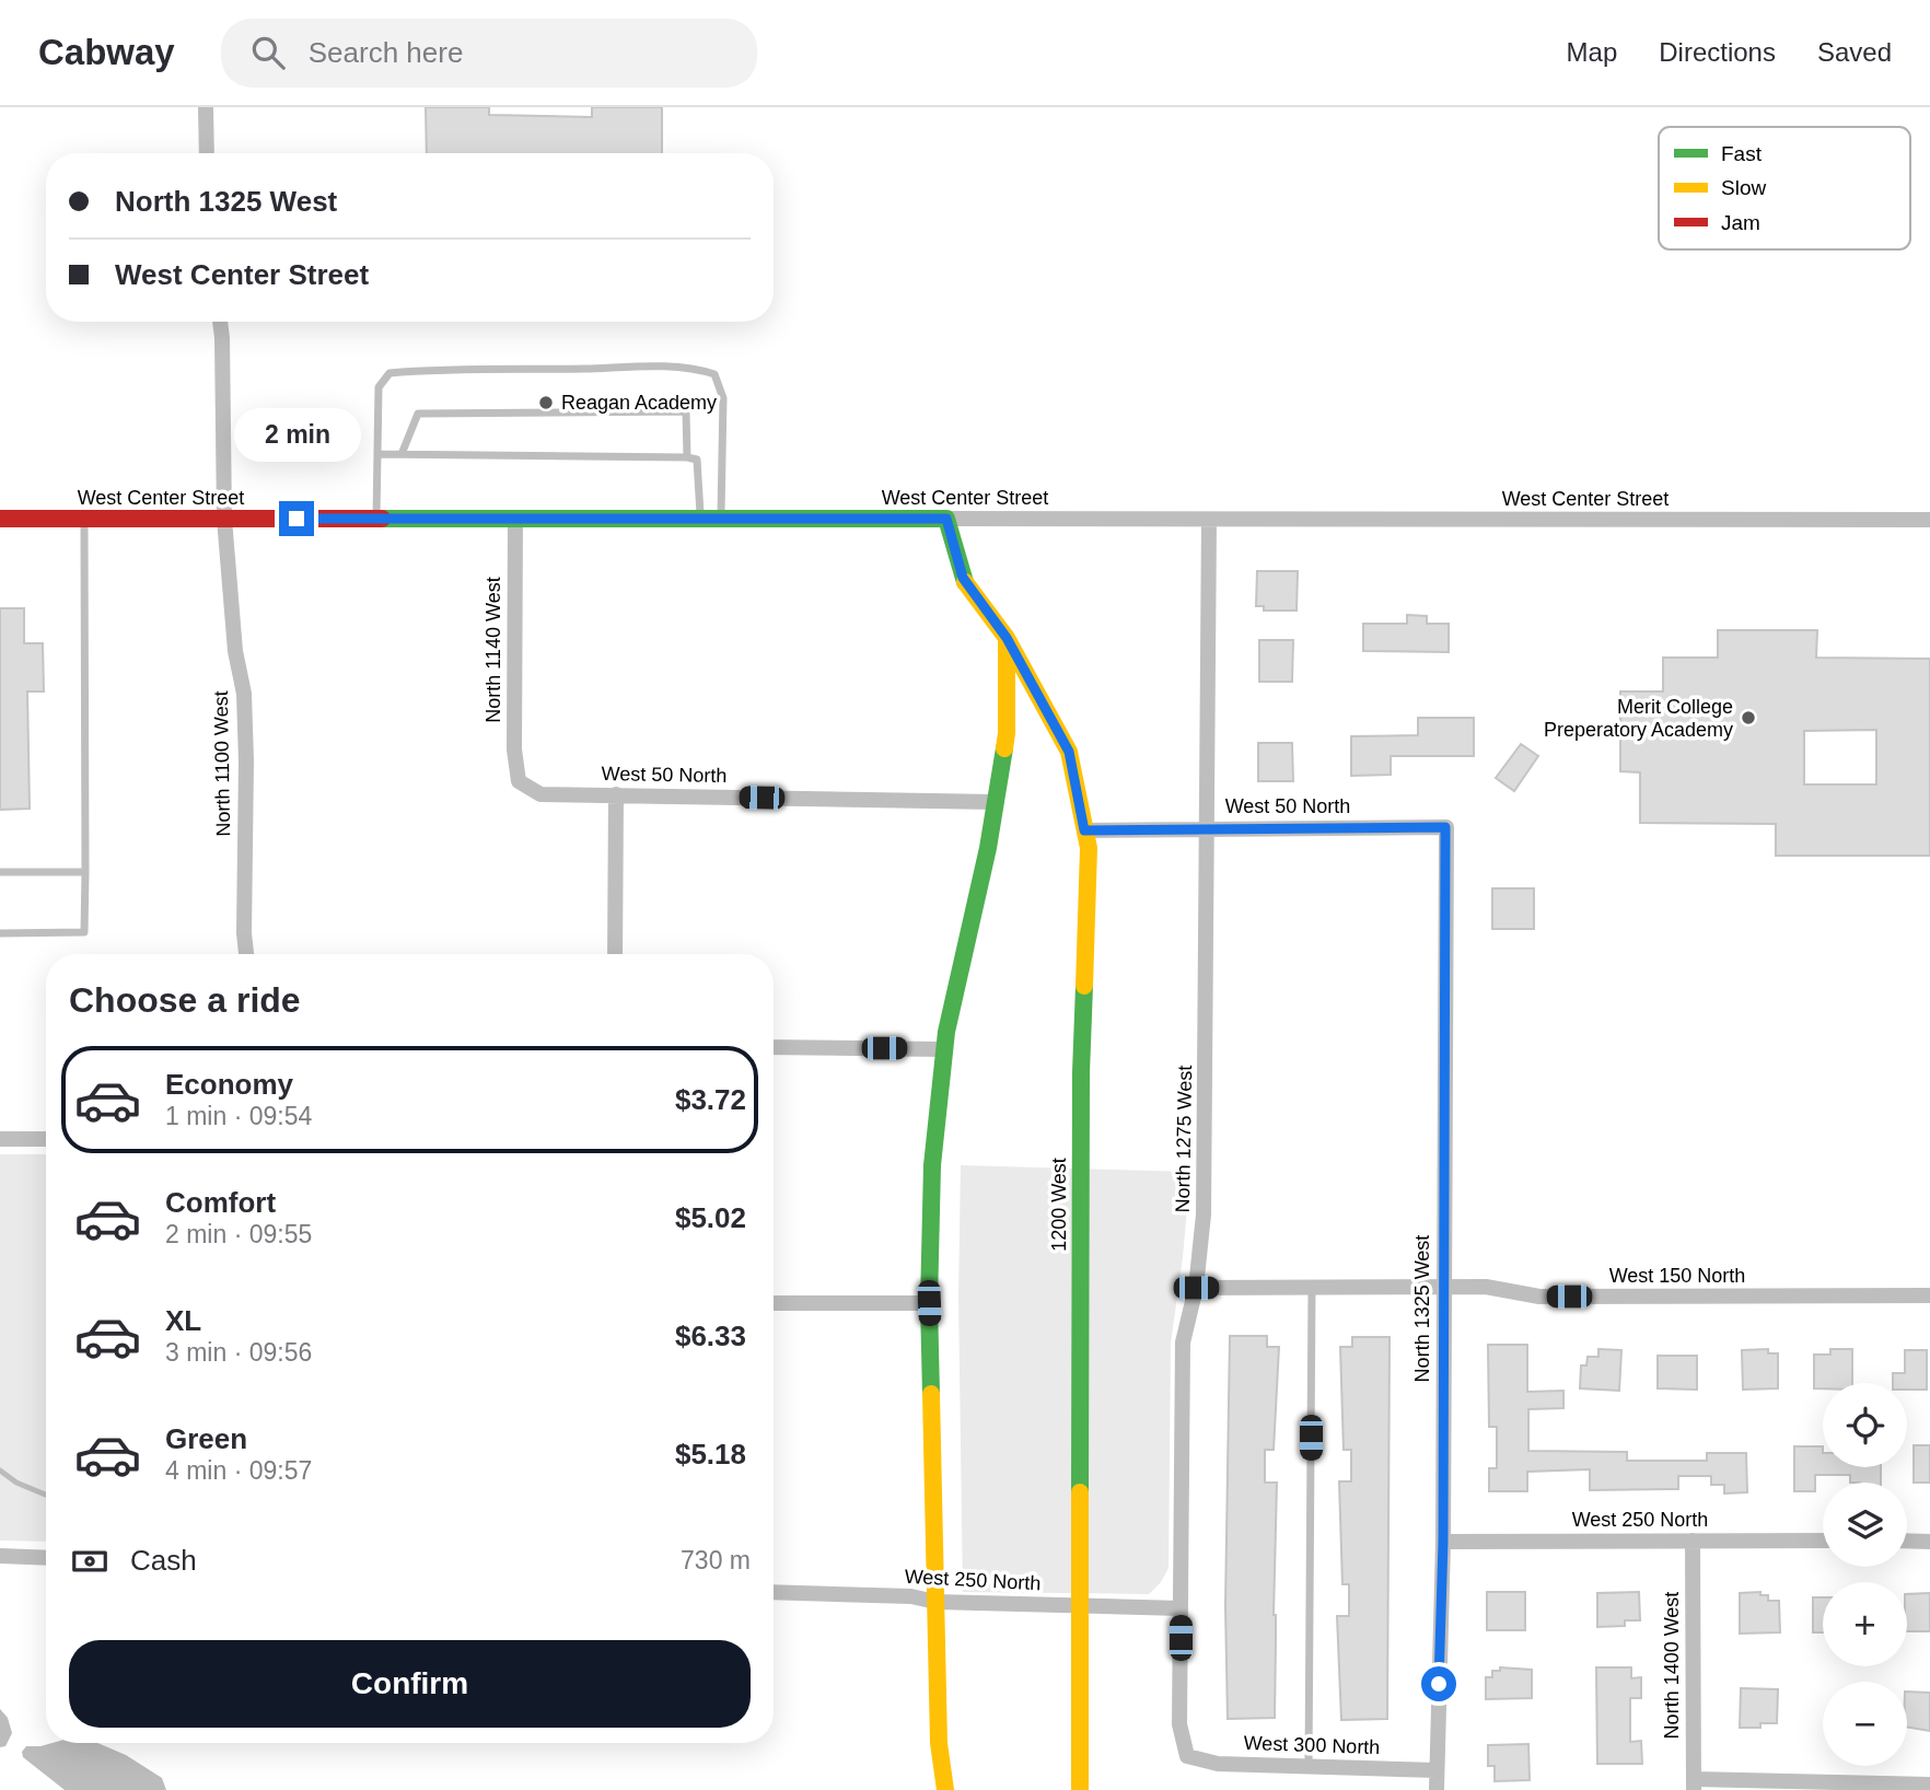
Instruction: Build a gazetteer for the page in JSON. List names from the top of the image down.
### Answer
{
  "streets": {
    "street": [
      "West Center Street",
      "North 1140 West",
      "North 1100 West",
      "West 50 North",
      "North 1275 West",
      "1200 West",
      "West 150 North",
      "North 1325 West",
      "West 250 North",
      "North 1400 West",
      "West 300 North"
    ]
  },
  "crossings": [
    ["West Center Street", "North 1140 West"],
    ["West Center Street", "North 1100 West"],
    ["West Center Street", "North 1275 West"],
    ["West Center Street", "1200 West"],
    ["North 1140 West", "West 50 North"],
    ["West 50 North", "North 1275 West"],
    ["West 50 North", "1200 West"],
    ["West 50 North", "North 1325 West"],
    ["North 1275 West", "West 150 North"],
    ["North 1275 West", "West 250 North"],
    ["North 1275 West", "West 300 North"],
    ["1200 West", "West 250 North"],
    ["West 150 North", "North 1325 West"],
    ["North 1325 West", "West 250 North"],
    ["North 1325 West", "West 300 North"],
    ["West 250 North", "North 1400 West"]
  ],
  "places": ["Reagan Academy", "Merit College Preperatory Academy"],
  "legend": ["Fast", "Slow", "Jam"],
  "page": {
    "header": "Cabway",
    "search": "Search here",
    "nav": ["Map", "Directions", "Saved"],
    "banner": ["North 1325 West", "West Center Street"],
    "bubble": "2 min",
    "heading": "Choose a ride",
    "list": [
      {
        "name": "Economy",
        "note": "1 min · 09:54",
        "value": "$3.72"
      },
      {
        "name": "Comfort",
        "note": "2 min · 09:55",
        "value": "$5.02"
      },
      {
        "name": "XL",
        "note": "3 min · 09:56",
        "value": "$6.33"
      },
      {
        "name": "Green",
        "note": "4 min · 09:57",
        "value": "$5.18"
      }
    ],
    "map_buttons": ["+", "−"],
    "pay": ["Cash", "730 m"],
    "buttons": "Confirm"
  }
}
